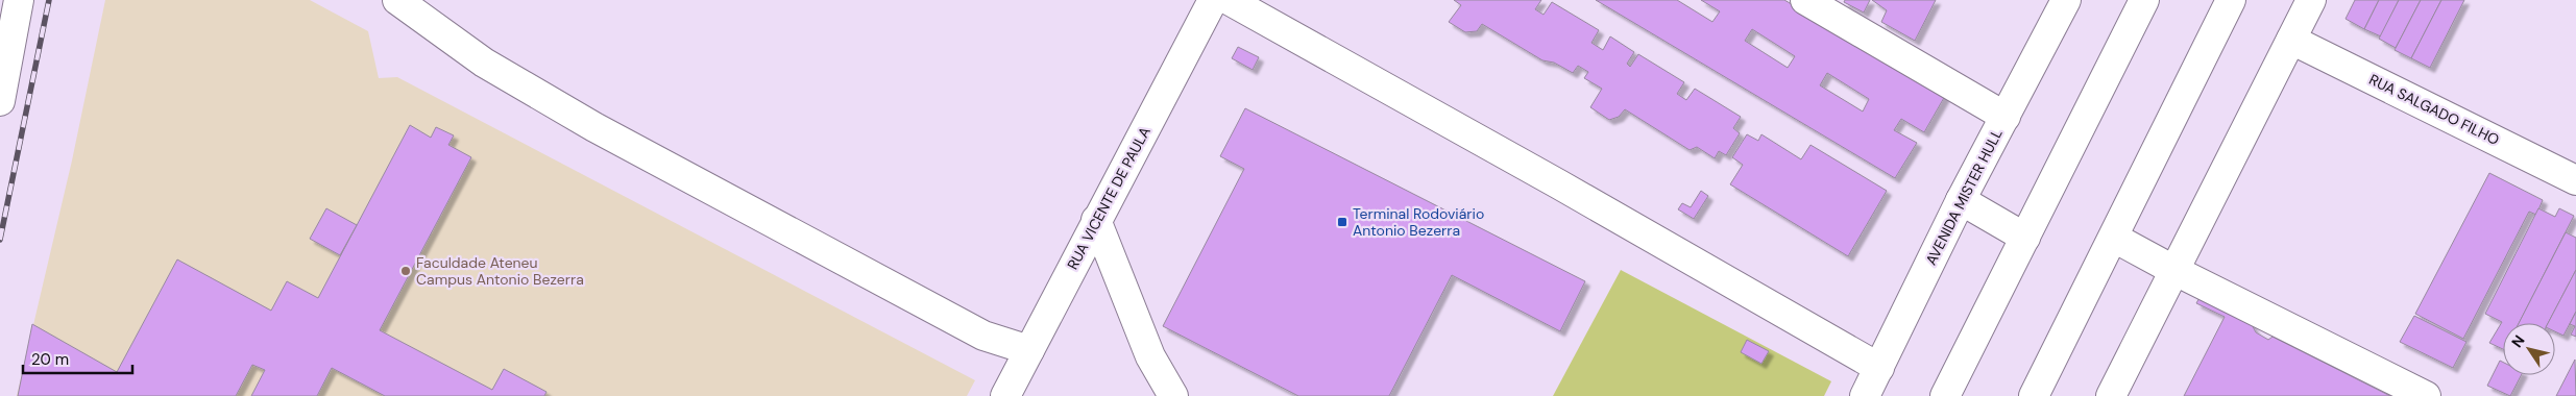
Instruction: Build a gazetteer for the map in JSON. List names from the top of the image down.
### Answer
{
  "streets": {
    "main road": ["RUA SALGADO FILHO", "AVENIDA MISTER HULL", "RUA VICENTE DE PAULA"]
  },
  "places": {
    "transit": ["Terminal Rodoviário Antonio Bezerra"],
    "other": ["Faculdade Ateneu Campus Antonio Bezerra"]
  },
  "scale_bar": "20 m",
  "north": "top left"
}
